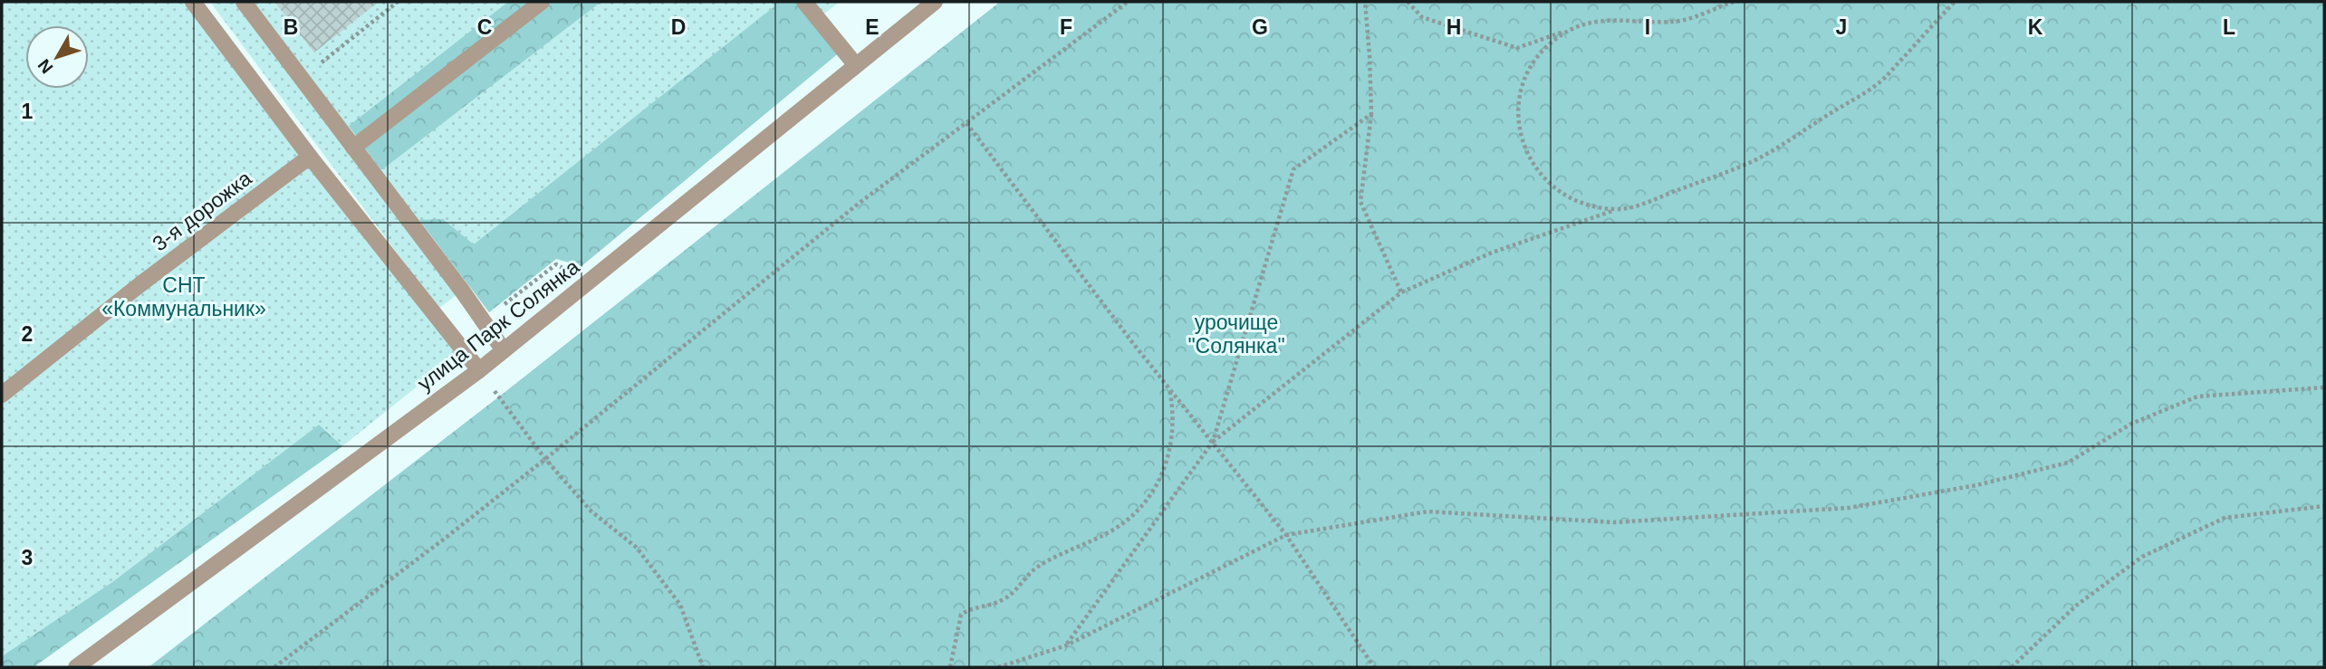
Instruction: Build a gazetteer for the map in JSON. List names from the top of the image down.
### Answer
{
  "streets": {
    "street": ["3-я дорожка", "улица Парк Солянка"]
  },
  "parks": ["СНТ «Коммунальник»", "урочище \"Солянка\""],
  "north": "bottom left",
  "grid": {
    "columns": [
      "B",
      "C",
      "D",
      "E",
      "F",
      "G",
      "H",
      "I",
      "J",
      "K",
      "L"
    ],
    "rows": ["1", "2", "3"]
  }
}
